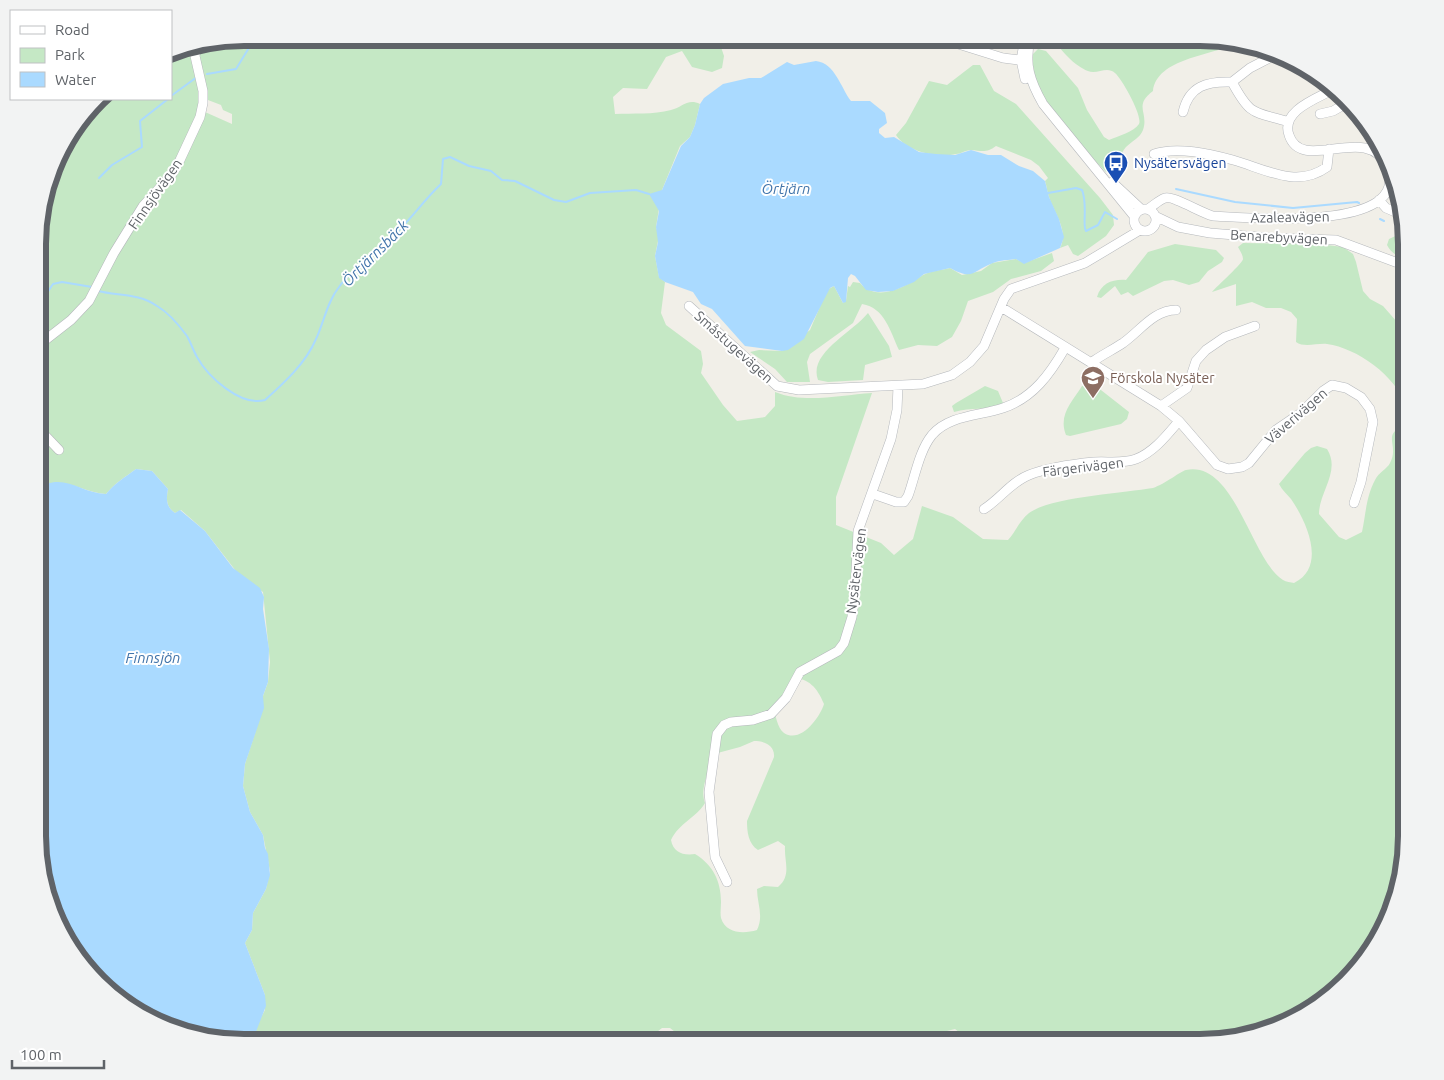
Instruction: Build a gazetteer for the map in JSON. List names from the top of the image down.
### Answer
{
  "streets": {
    "street": [
      "Finnsjövägen",
      "Azaleavägen",
      "Benarebyvägen",
      "Småstugevägen",
      "Väverivägen",
      "Färgerivägen",
      "Nysätervägen"
    ]
  },
  "crossings": [
    ["Azaleavägen", "Benarebyvägen"],
    ["Småstugevägen", "Nysätervägen"],
    ["Väverivägen", "Färgerivägen"]
  ],
  "water": ["Örtjärn", "Örtjärnsbäck", "Finnsjön"],
  "places": {
    "bus stop": ["Nysätersvägen"],
    "school or university": ["Förskola Nysäter"]
  },
  "legend": ["Road", "Park", "Water"],
  "scale_bar": "100 m"
}
